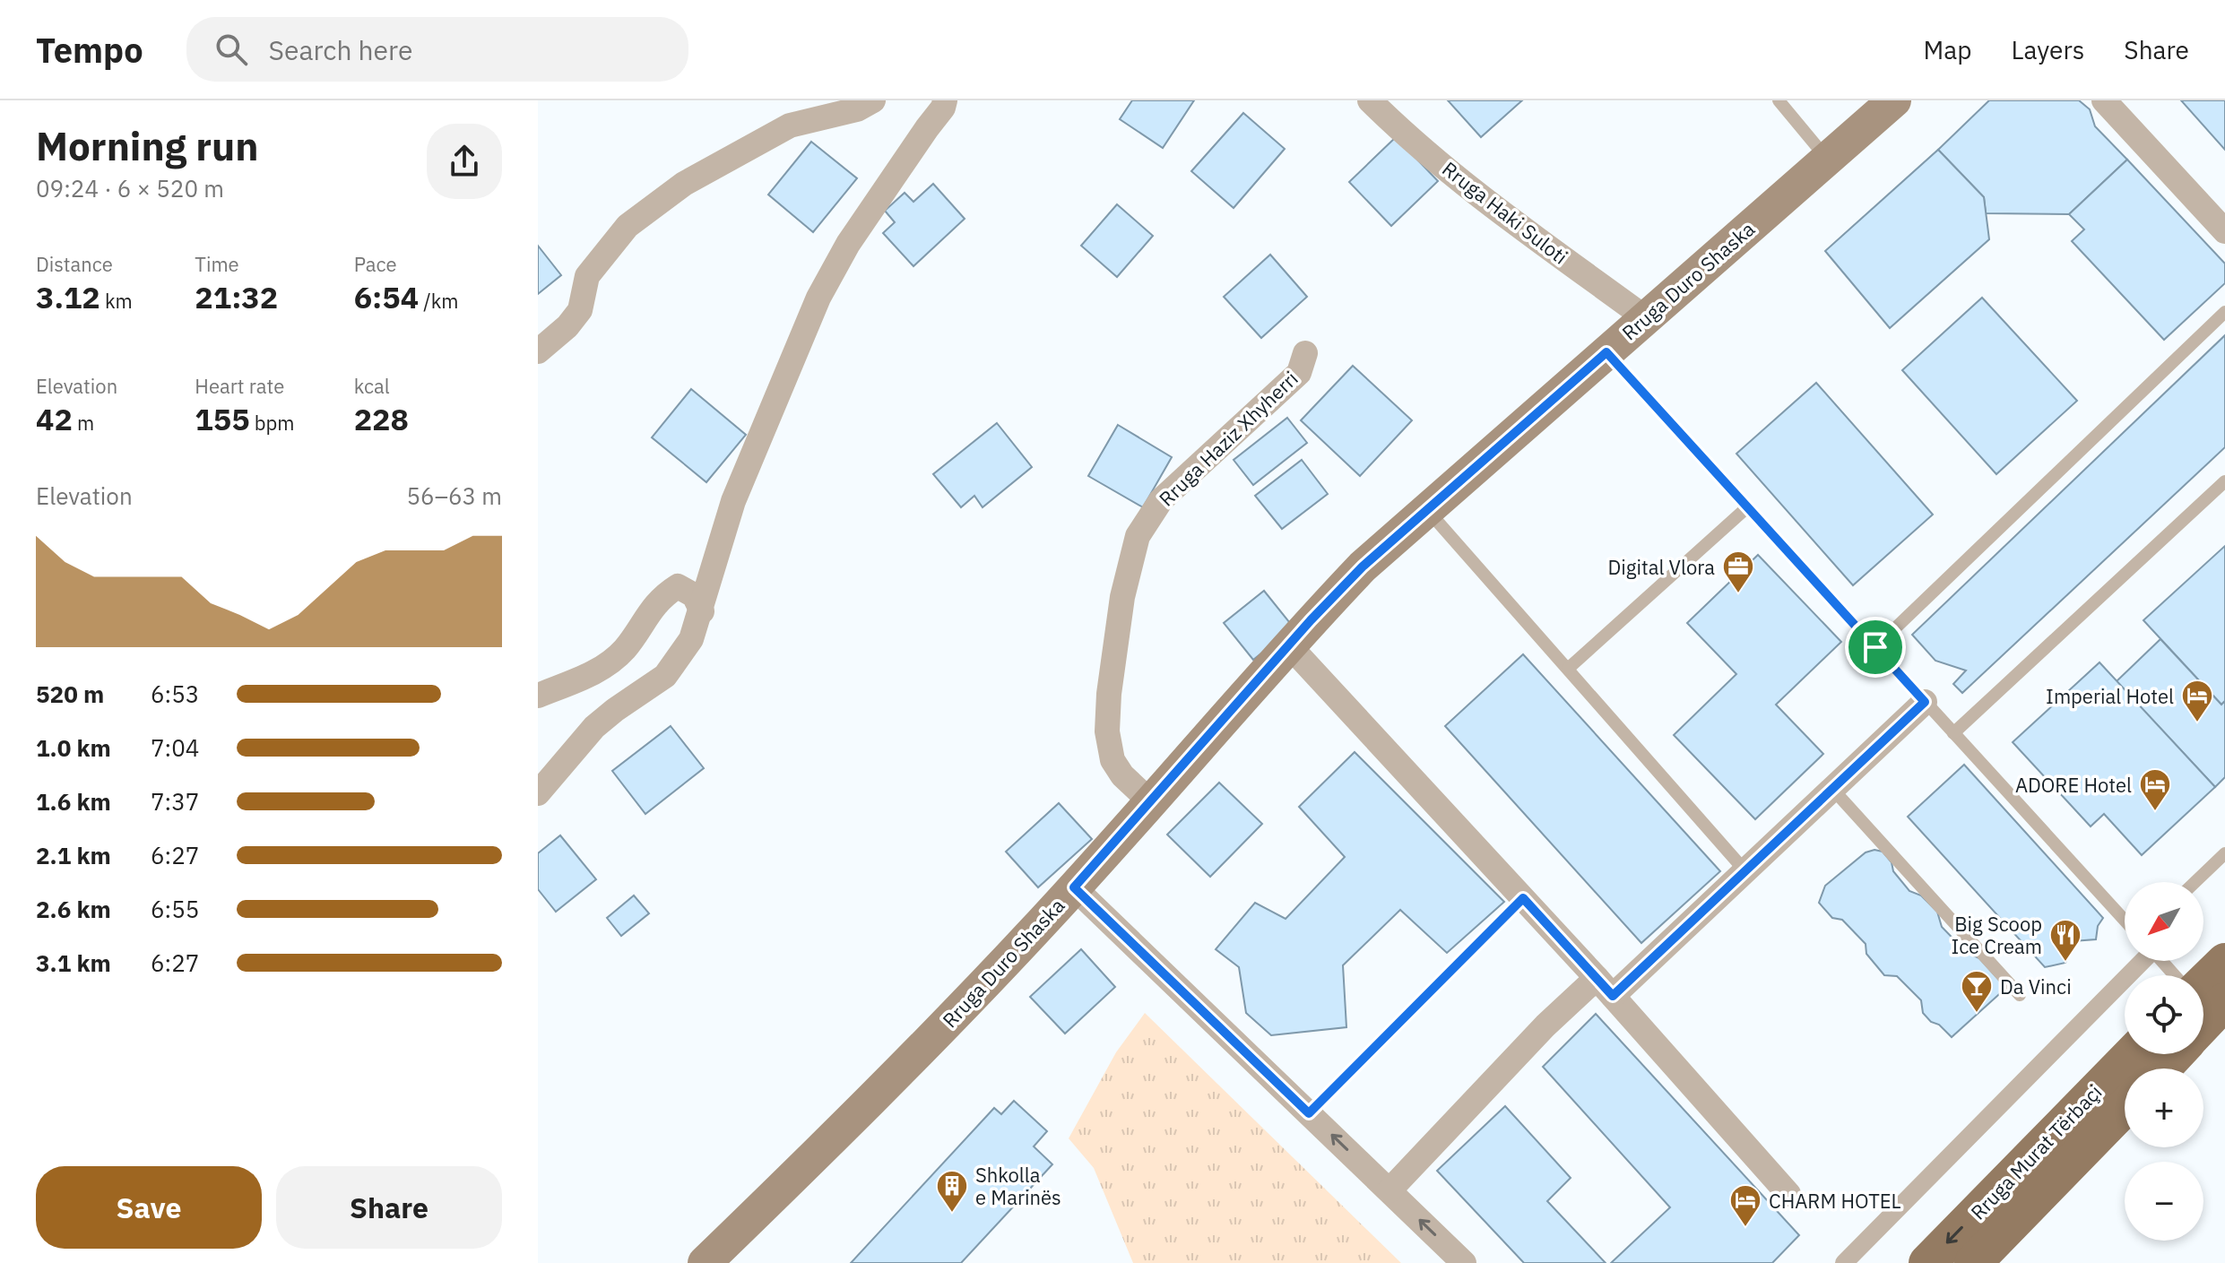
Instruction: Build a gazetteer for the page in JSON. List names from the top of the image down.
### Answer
{
  "streets": {
    "main road": ["Rruga Duro Shaska", "Rruga Murat Tërbaçi"],
    "street": ["Rruga Haki Suloti", "Rruga Haziz Xhyherri"]
  },
  "crossings": [
    ["Rruga Haki Suloti", "Rruga Duro Shaska"],
    ["Rruga Duro Shaska", "Rruga Haziz Xhyherri"]
  ],
  "places": {
    "office": ["Digital Vlora"],
    "hotel": ["Imperial Hotel", "ADORE Hotel", "CHARM HOTEL"],
    "restaurant": ["Big Scoop Ice Cream"],
    "bar": ["Da Vinci"],
    "building": ["Shkolla e Marinës"]
  },
  "north": "bottom left",
  "page": {
    "header": "Tempo",
    "search": "Search here",
    "nav": ["Map", "Layers", "Share"],
    "heading": ["Morning run", "09:24 · 6 × 520 m"],
    "stats": [
      ["Distance", "3.12 km"],
      ["Time", "21:32"],
      ["Pace", "6:54 /km"],
      ["Elevation", "42 m"],
      ["Heart rate", "155 bpm"],
      ["kcal", "228"]
    ],
    "chart": ["Elevation", "56–63 m"],
    "list": [
      {
        "name": "520 m",
        "note": "6:53"
      },
      {
        "name": "1.0 km",
        "note": "7:04"
      },
      {
        "name": "1.6 km",
        "note": "7:37"
      },
      {
        "name": "2.1 km",
        "note": "6:27"
      },
      {
        "name": "2.6 km",
        "note": "6:55"
      },
      {
        "name": "3.1 km",
        "note": "6:27"
      }
    ],
    "map_buttons": ["+", "−"],
    "buttons": ["Save", "Share"]
  }
}
